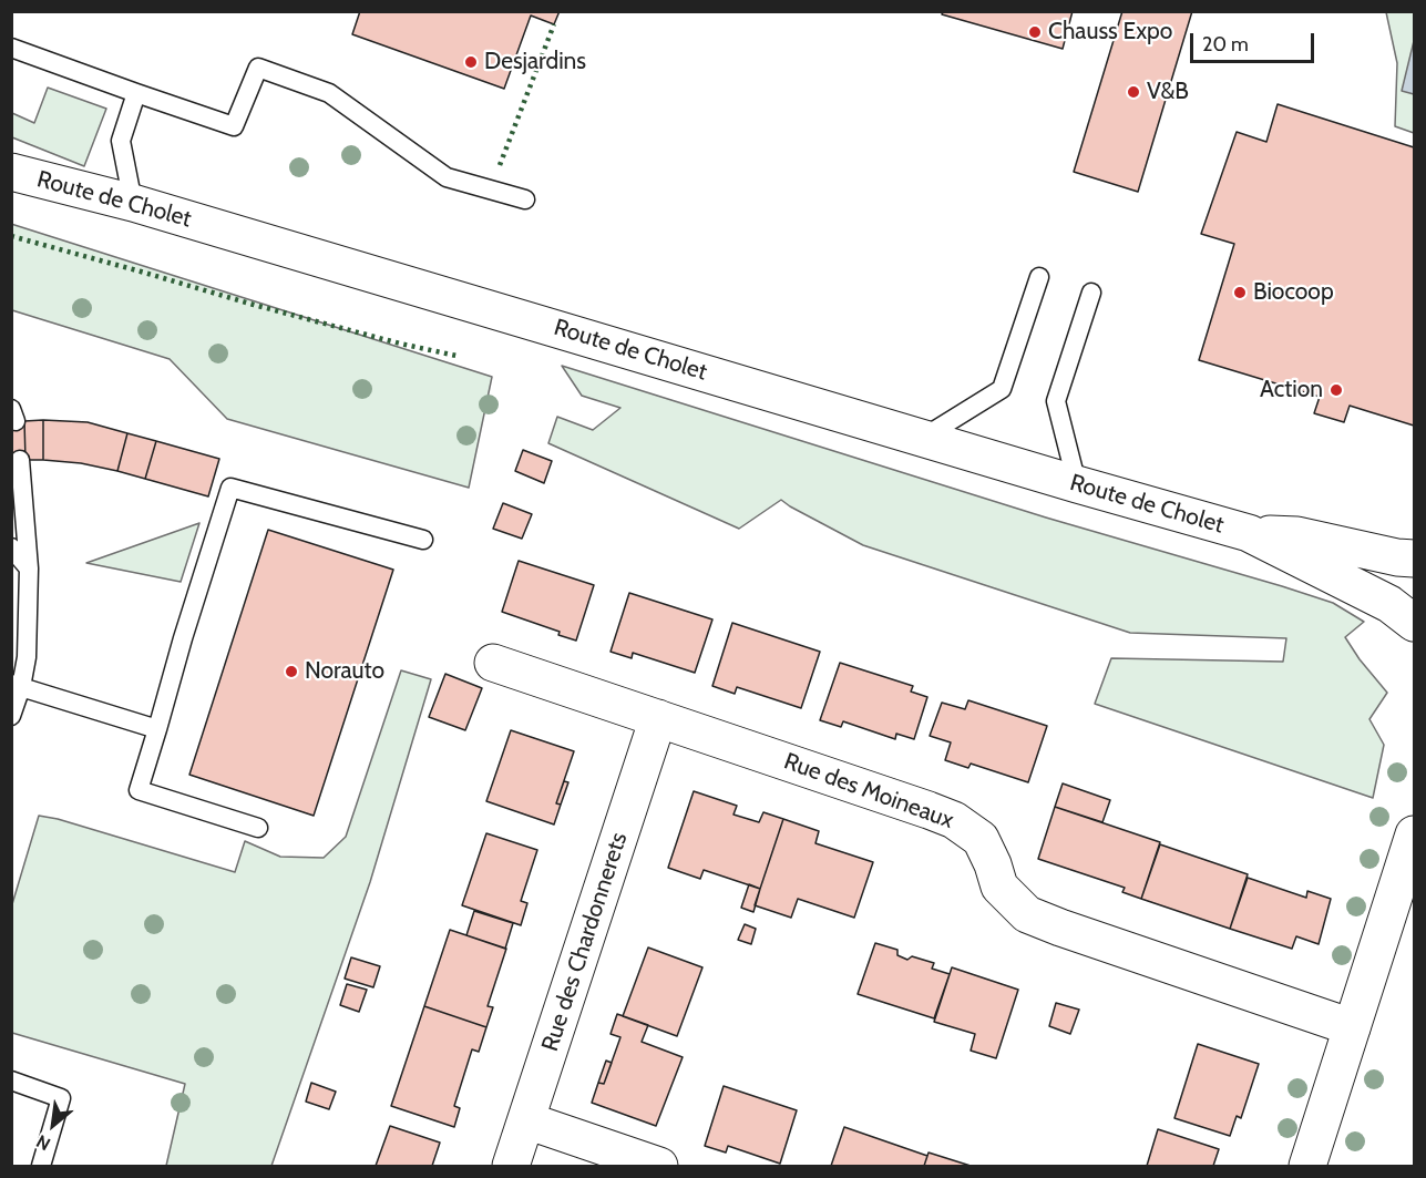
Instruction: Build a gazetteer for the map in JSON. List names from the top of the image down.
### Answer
{
  "streets": {
    "main road": ["Route de Cholet", "Rue des Moineaux", "Rue des Chardonnerets"]
  },
  "crossings": [
    ["Rue des Moineaux", "Rue des Chardonnerets"]
  ],
  "places": [
    "Chauss Expo",
    "Desjardins",
    "V&B",
    "Biocoop",
    "Action",
    "Norauto"
  ],
  "scale_bar": "20 m",
  "north": "bottom left"
}
